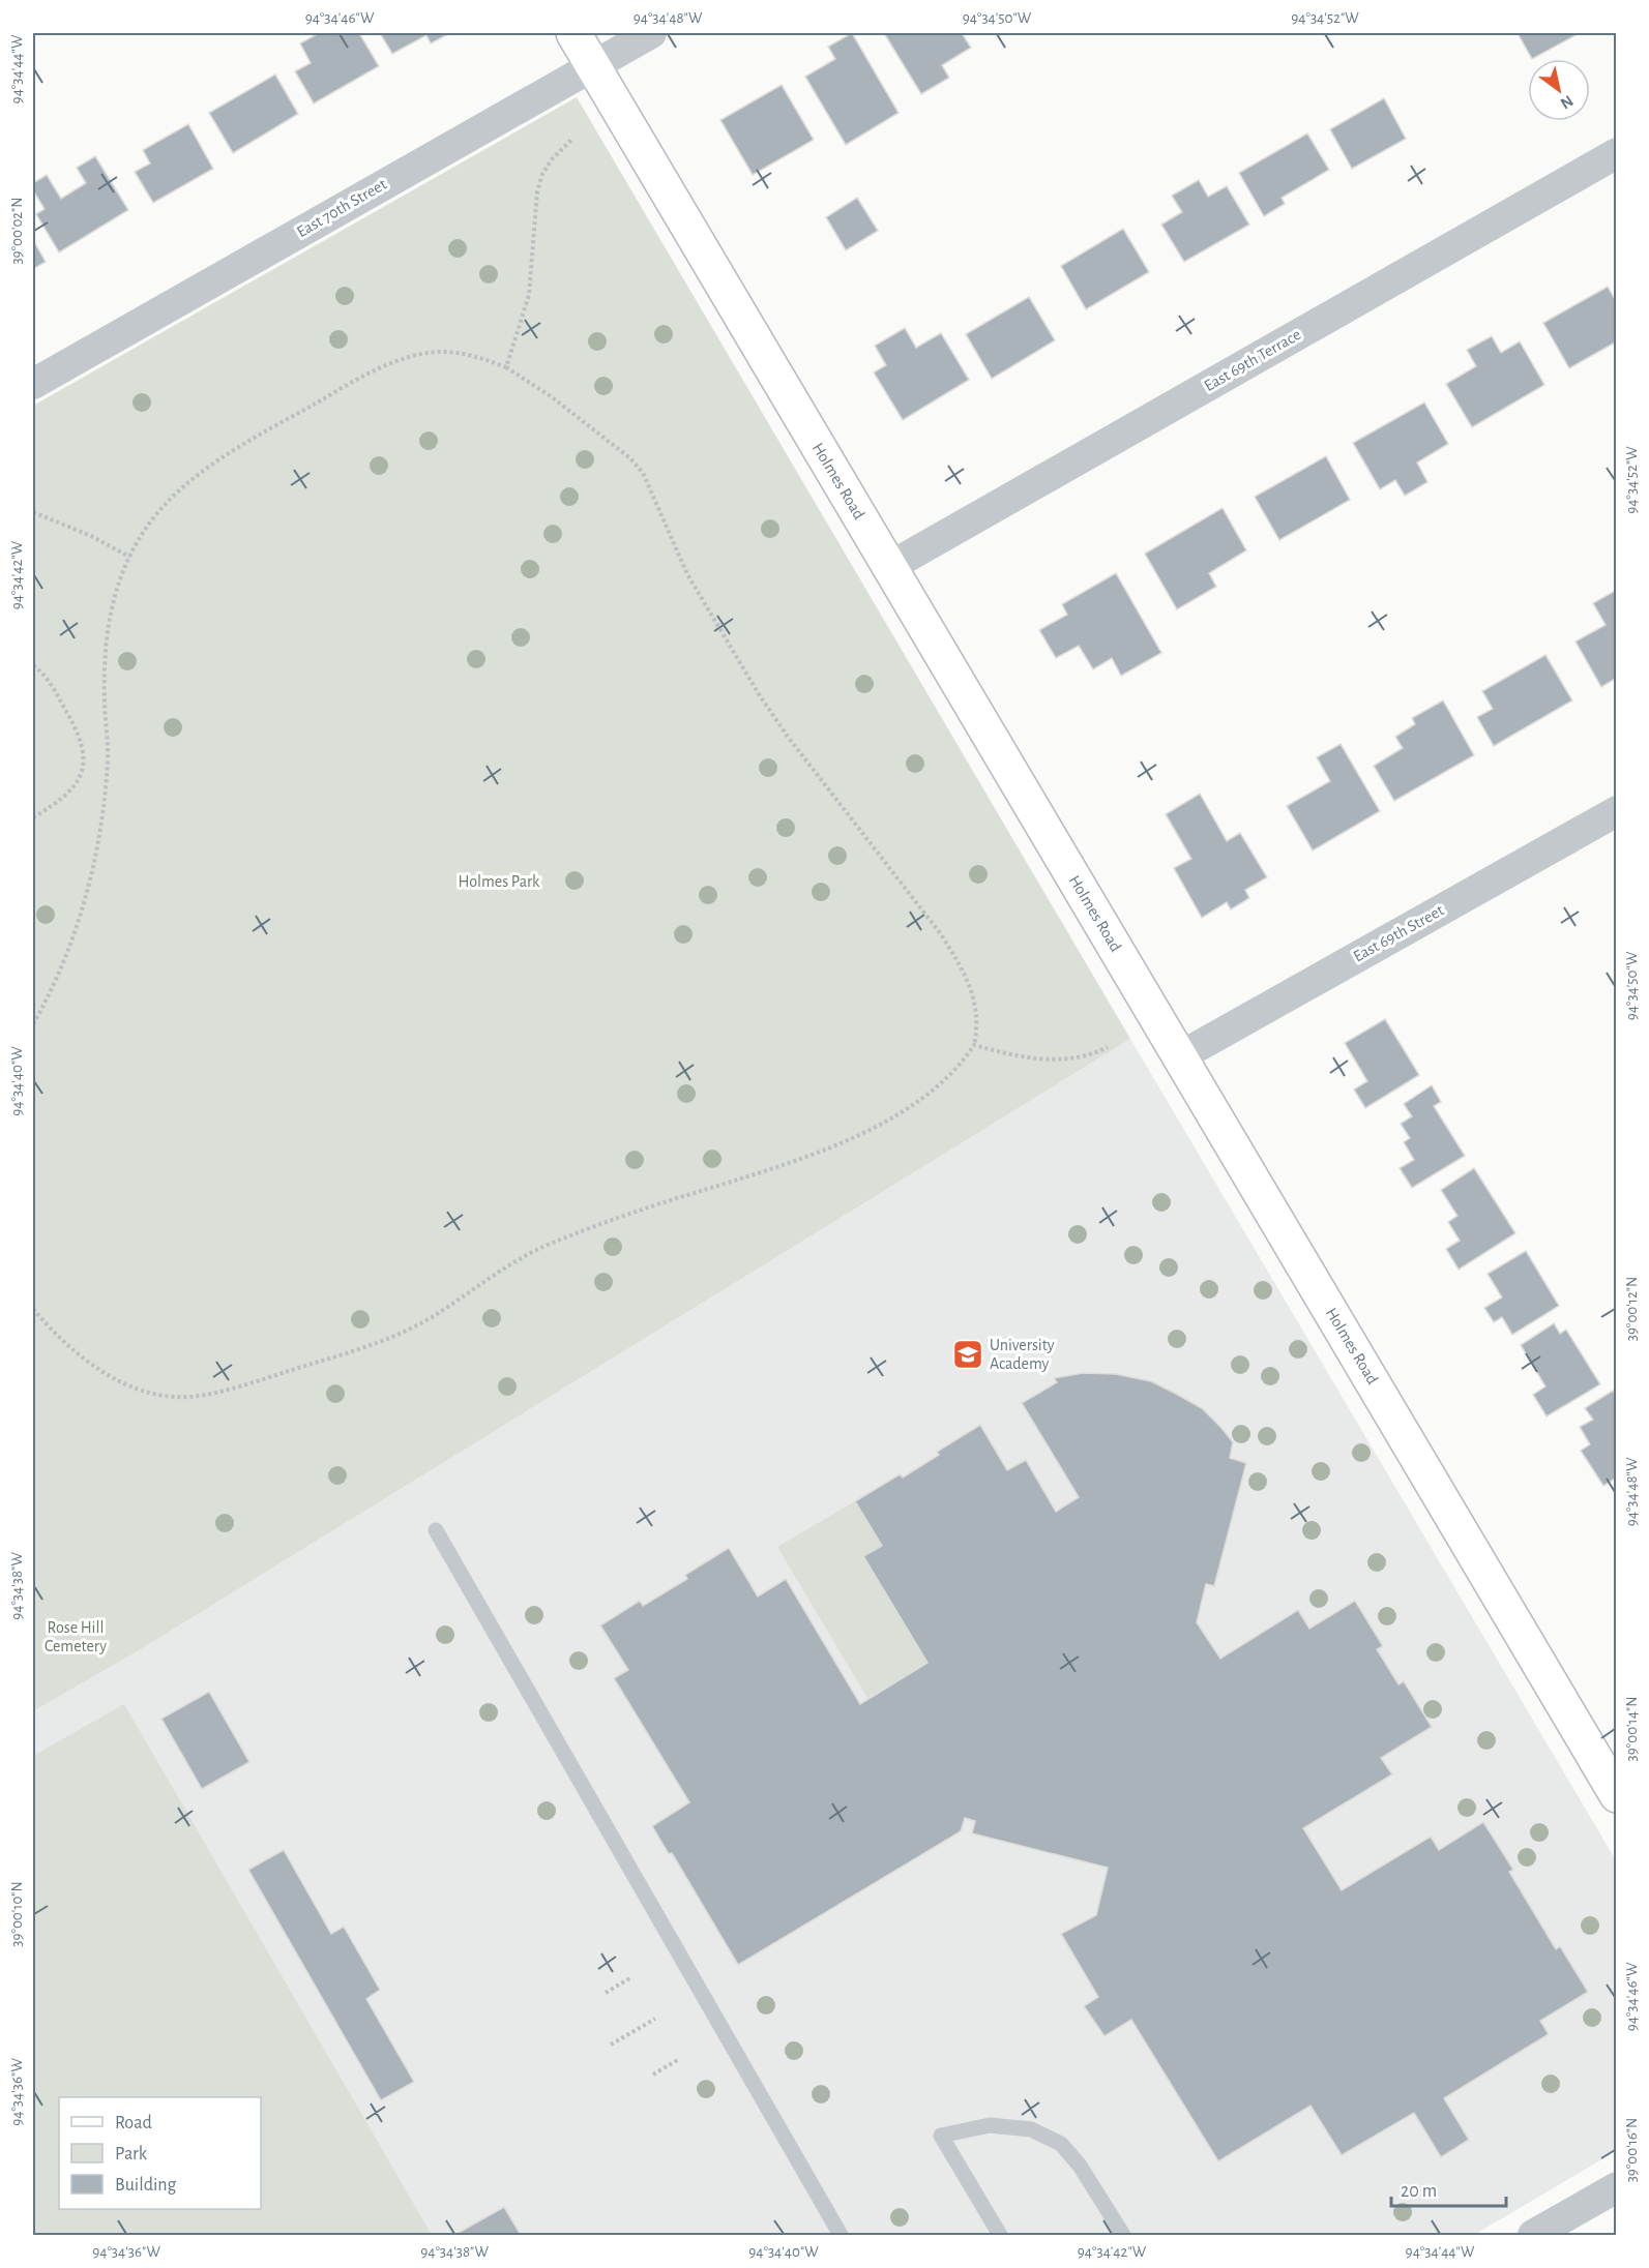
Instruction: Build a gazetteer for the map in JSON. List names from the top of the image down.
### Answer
{
  "streets": {
    "main road": ["Holmes Road"],
    "street": ["East 70th Street", "East 69th Terrace", "East 69th Street"]
  },
  "crossings": [
    ["East 70th Street", "Holmes Road"],
    ["East 69th Terrace", "Holmes Road"],
    ["Holmes Road", "East 69th Street"]
  ],
  "parks": ["Holmes Park", "Rose Hill Cemetery"],
  "places": {
    "school or university": ["University Academy"]
  },
  "legend": ["Road", "Park", "Building"],
  "scale_bar": "20 m",
  "north": "bottom right",
  "coordinates": [
    "94°34'46\"W",
    "94°34'48\"W",
    "94°34'50\"W",
    "94°34'52\"W",
    "94°34'44\"W",
    "39°00'02\"N",
    "94°34'42\"W",
    "94°34'40\"W",
    "39°00'12\"N",
    "94°34'38\"W",
    "39°00'14\"N",
    "39°00'10\"N",
    "94°34'36\"W",
    "39°00'16\"N"
  ]
}
